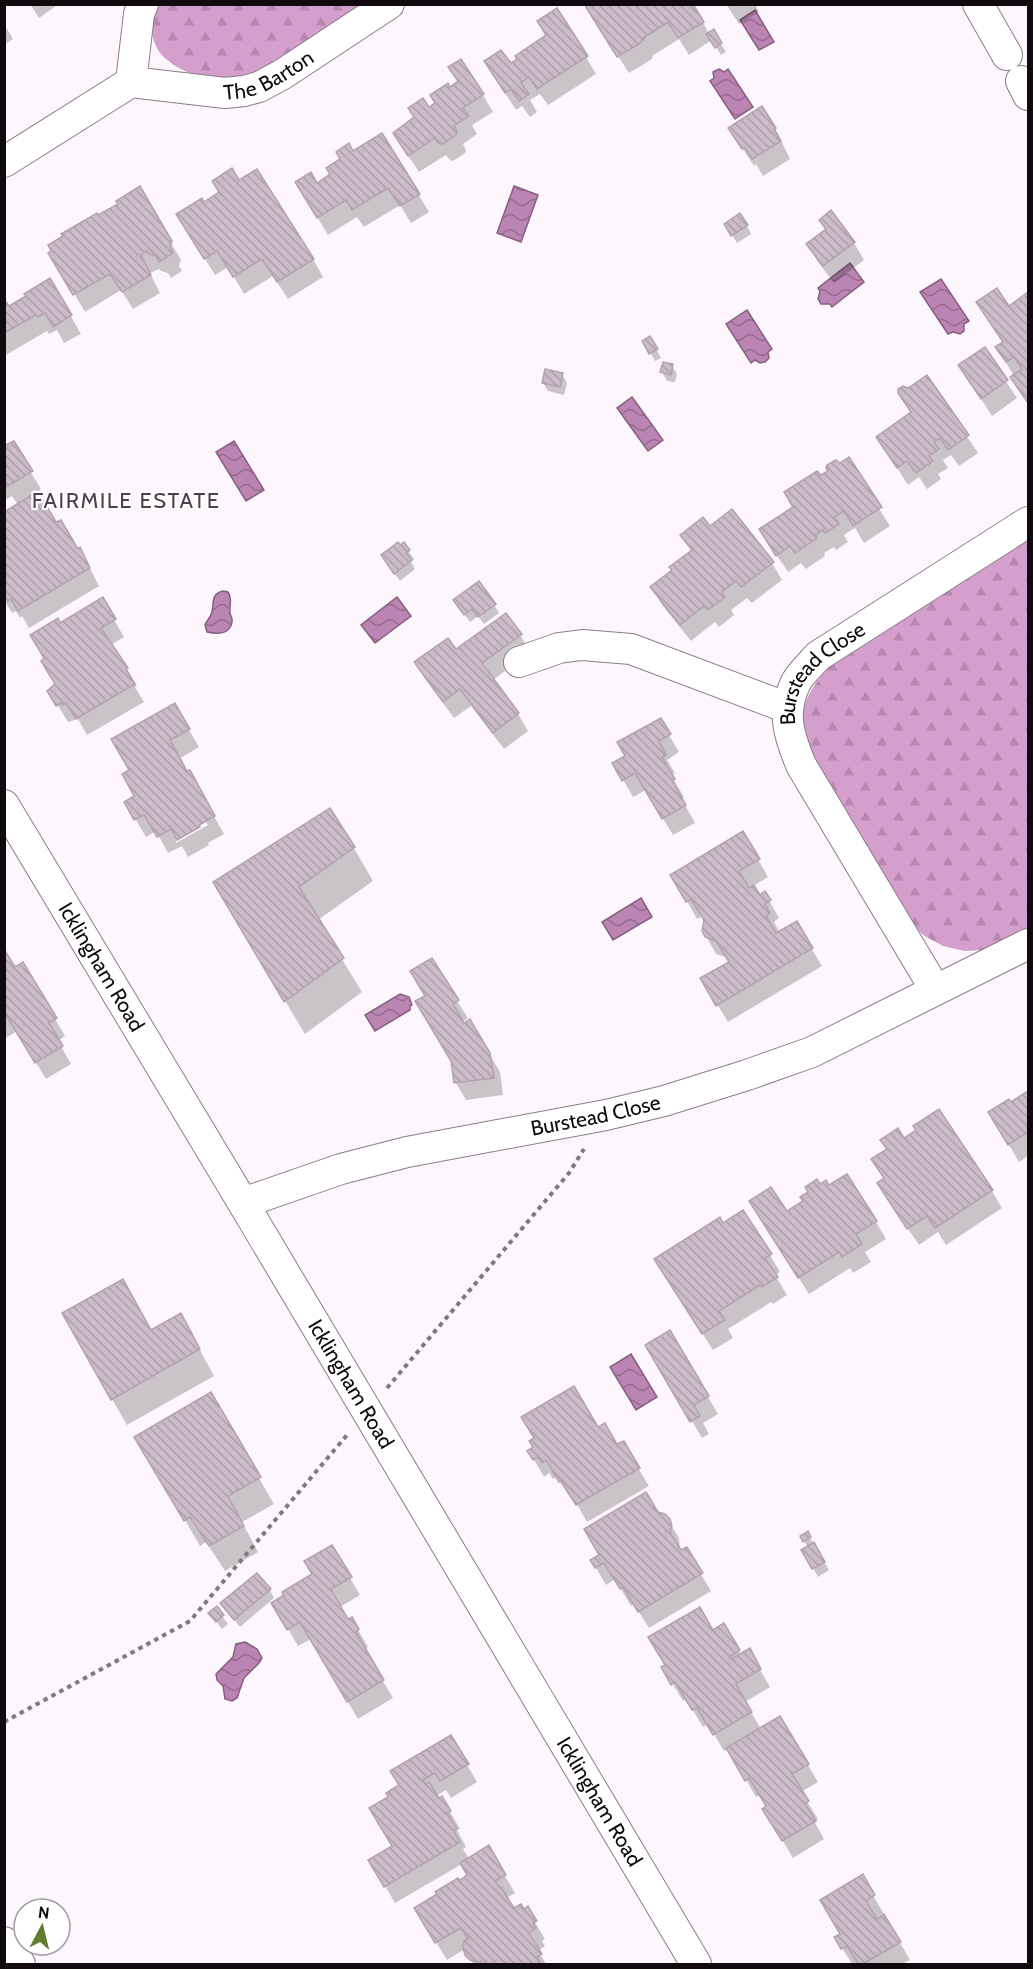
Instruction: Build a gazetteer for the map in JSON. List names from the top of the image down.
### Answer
{
  "streets": {
    "street": ["The Barton", "Burstead Close", "Icklingham Road"]
  },
  "crossings": [
    ["Burstead Close", "Icklingham Road"]
  ],
  "districts": ["FAIRMILE ESTATE"],
  "north": "top"
}
